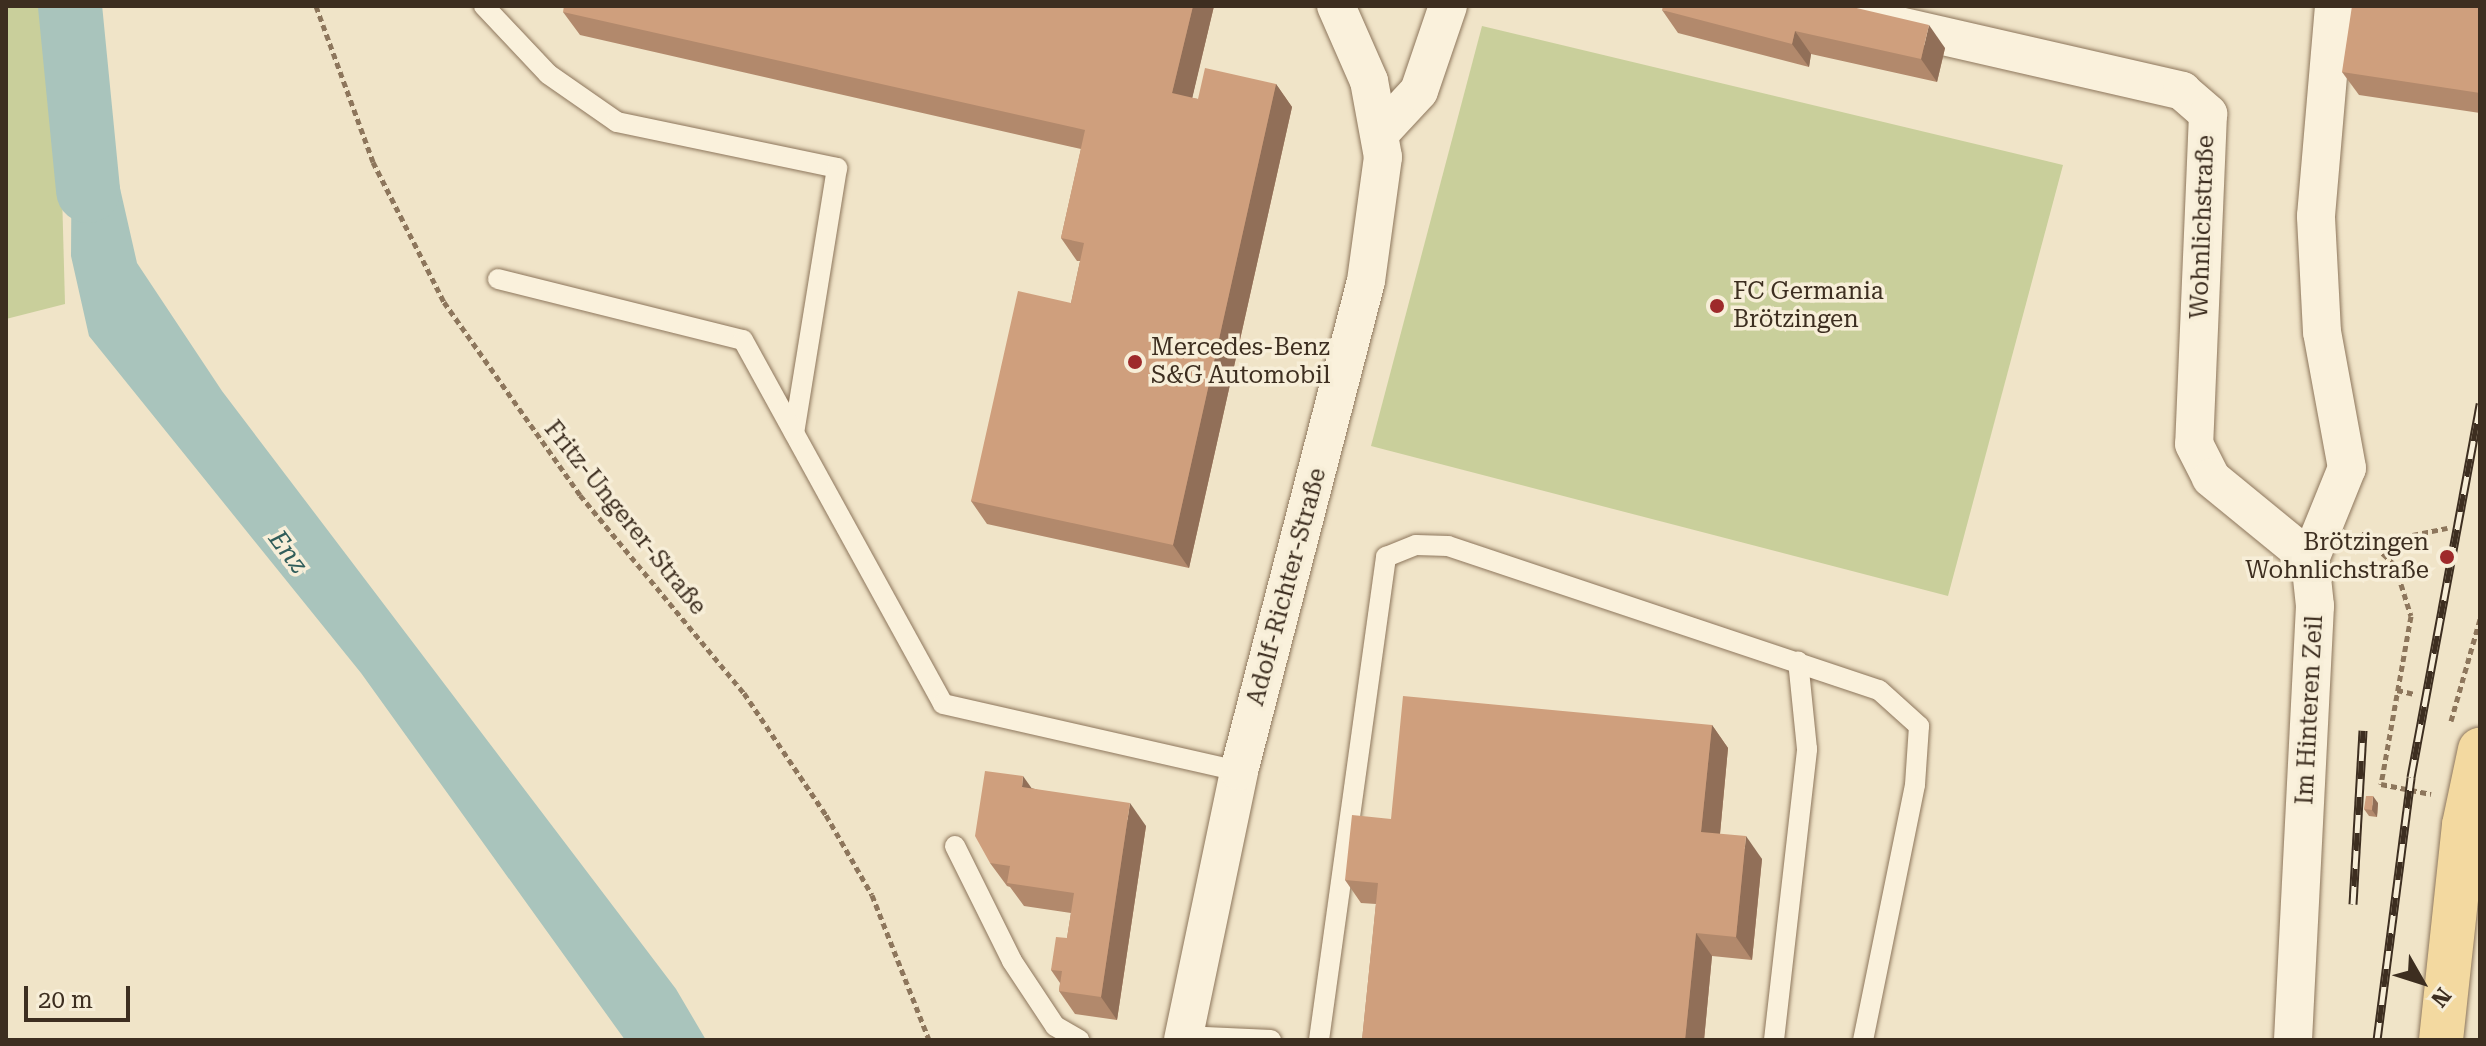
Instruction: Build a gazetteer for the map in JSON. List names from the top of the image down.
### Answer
{
  "streets": {
    "street": ["Wohnlichstraße", "Adolf-Richter-Straße", "Im Hinteren Zeil"],
    "path": ["Fritz-Ungerer-Straße"]
  },
  "crossings": [
    ["Wohnlichstraße", "Im Hinteren Zeil"]
  ],
  "water": ["Enz"],
  "places": ["FC Germania Brötzingen", "Mercedes-Benz S&G Automobil", "Brötzingen Wohnlichstraße"],
  "scale_bar": "20 m",
  "north": "bottom right"
}
